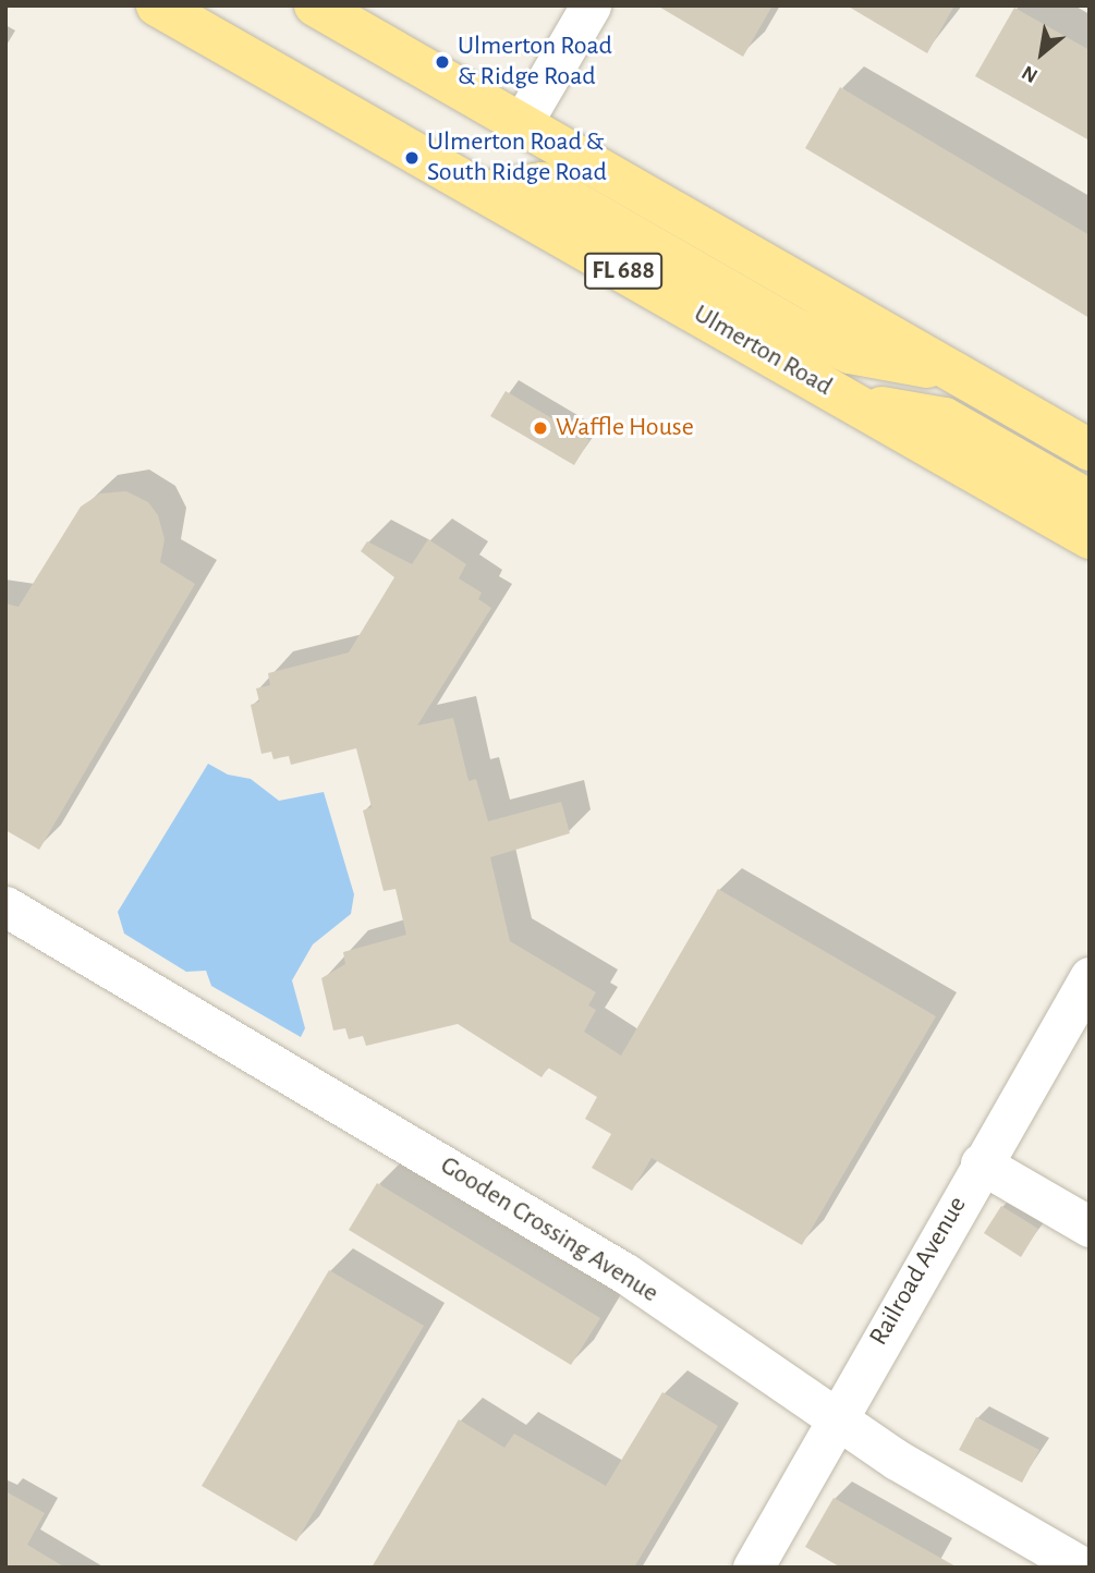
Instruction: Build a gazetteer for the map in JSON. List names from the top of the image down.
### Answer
{
  "streets": {
    "main road": ["FL 688", "Ulmerton Road"],
    "street": ["Gooden Crossing Avenue", "Railroad Avenue"]
  },
  "crossings": [
    ["Gooden Crossing Avenue", "Railroad Avenue"]
  ],
  "places": ["Ulmerton Road & Ridge Road", "Ulmerton Road & South Ridge Road", "Waffle House"],
  "north": "bottom left"
}
